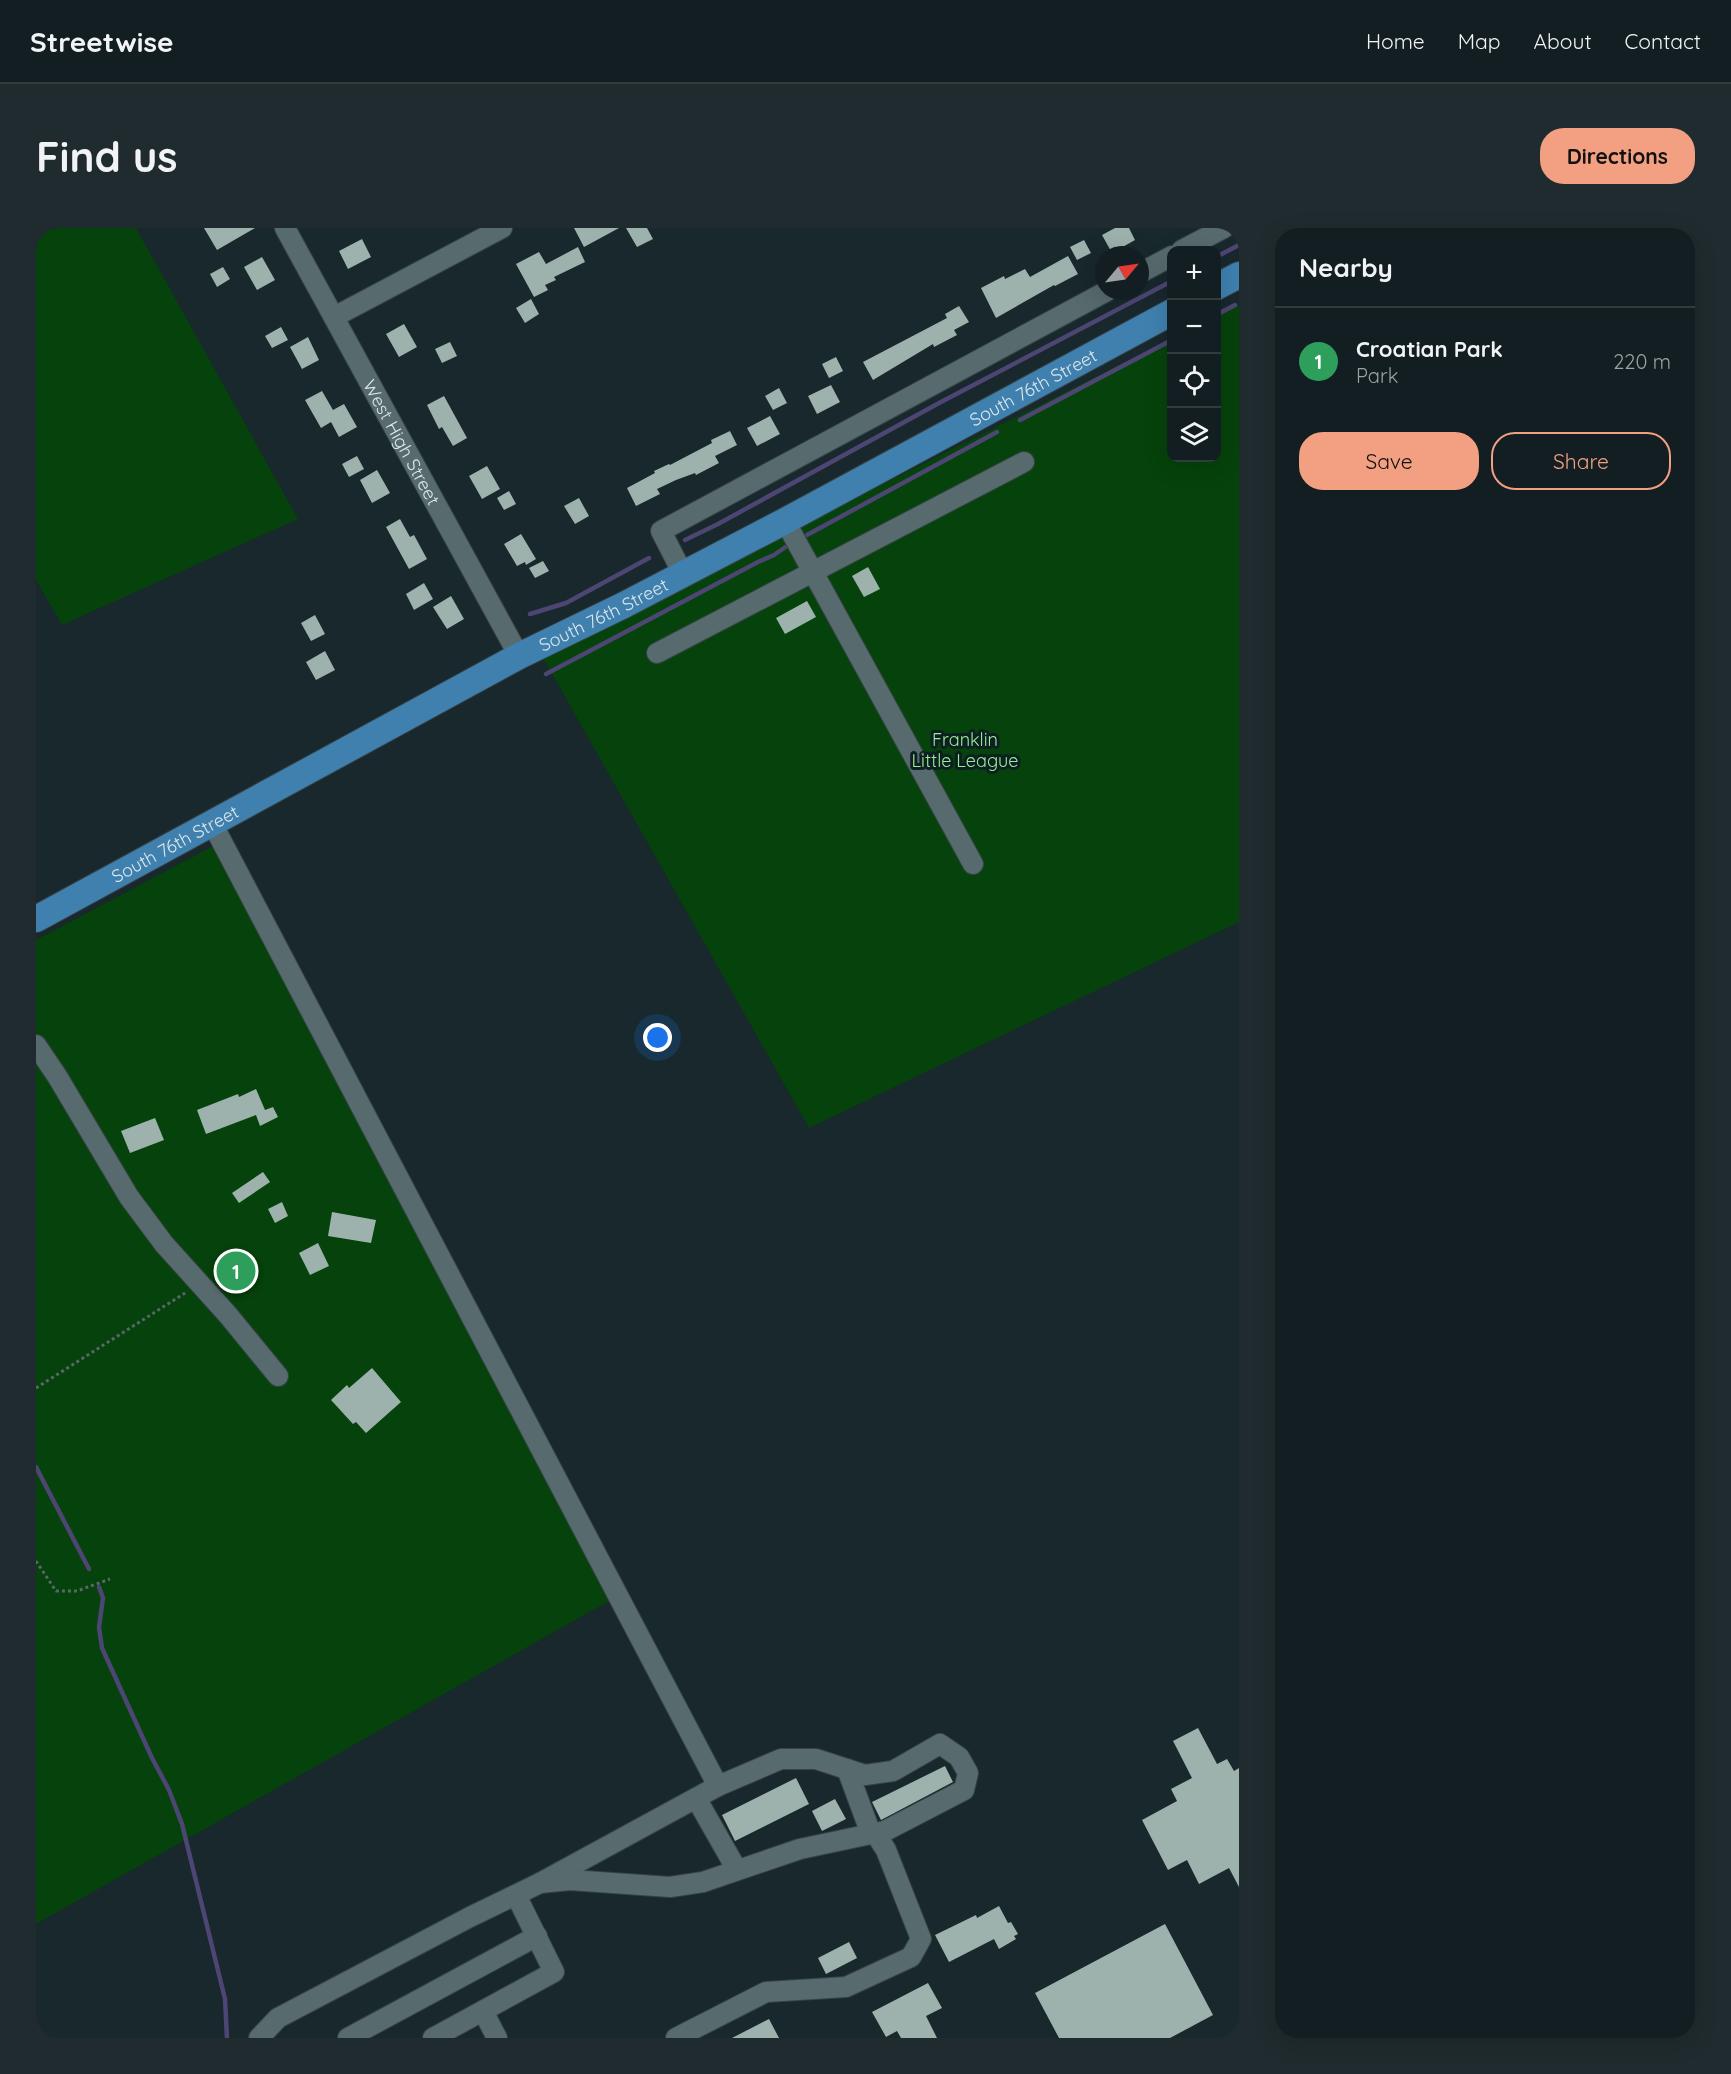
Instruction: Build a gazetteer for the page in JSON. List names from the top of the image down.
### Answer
{
  "streets": {
    "main road": ["South 76th Street"],
    "street": ["West High Street"]
  },
  "crossings": [
    ["South 76th Street", "West High Street"]
  ],
  "parks": ["Franklin Little League"],
  "north": "top right",
  "page": {
    "header": "Streetwise",
    "nav": [
      "Home",
      "Map",
      "About",
      "Contact"
    ],
    "buttons": [
      "Directions",
      ["Save", "Share"]
    ],
    "title": "Find us",
    "heading": "Nearby",
    "map_buttons": ["+", "−"],
    "list": [
      {
        "mark": "1",
        "name": "Croatian Park",
        "note": "Park",
        "value": "220 m"
      }
    ],
    "pins": "1"
  }
}
